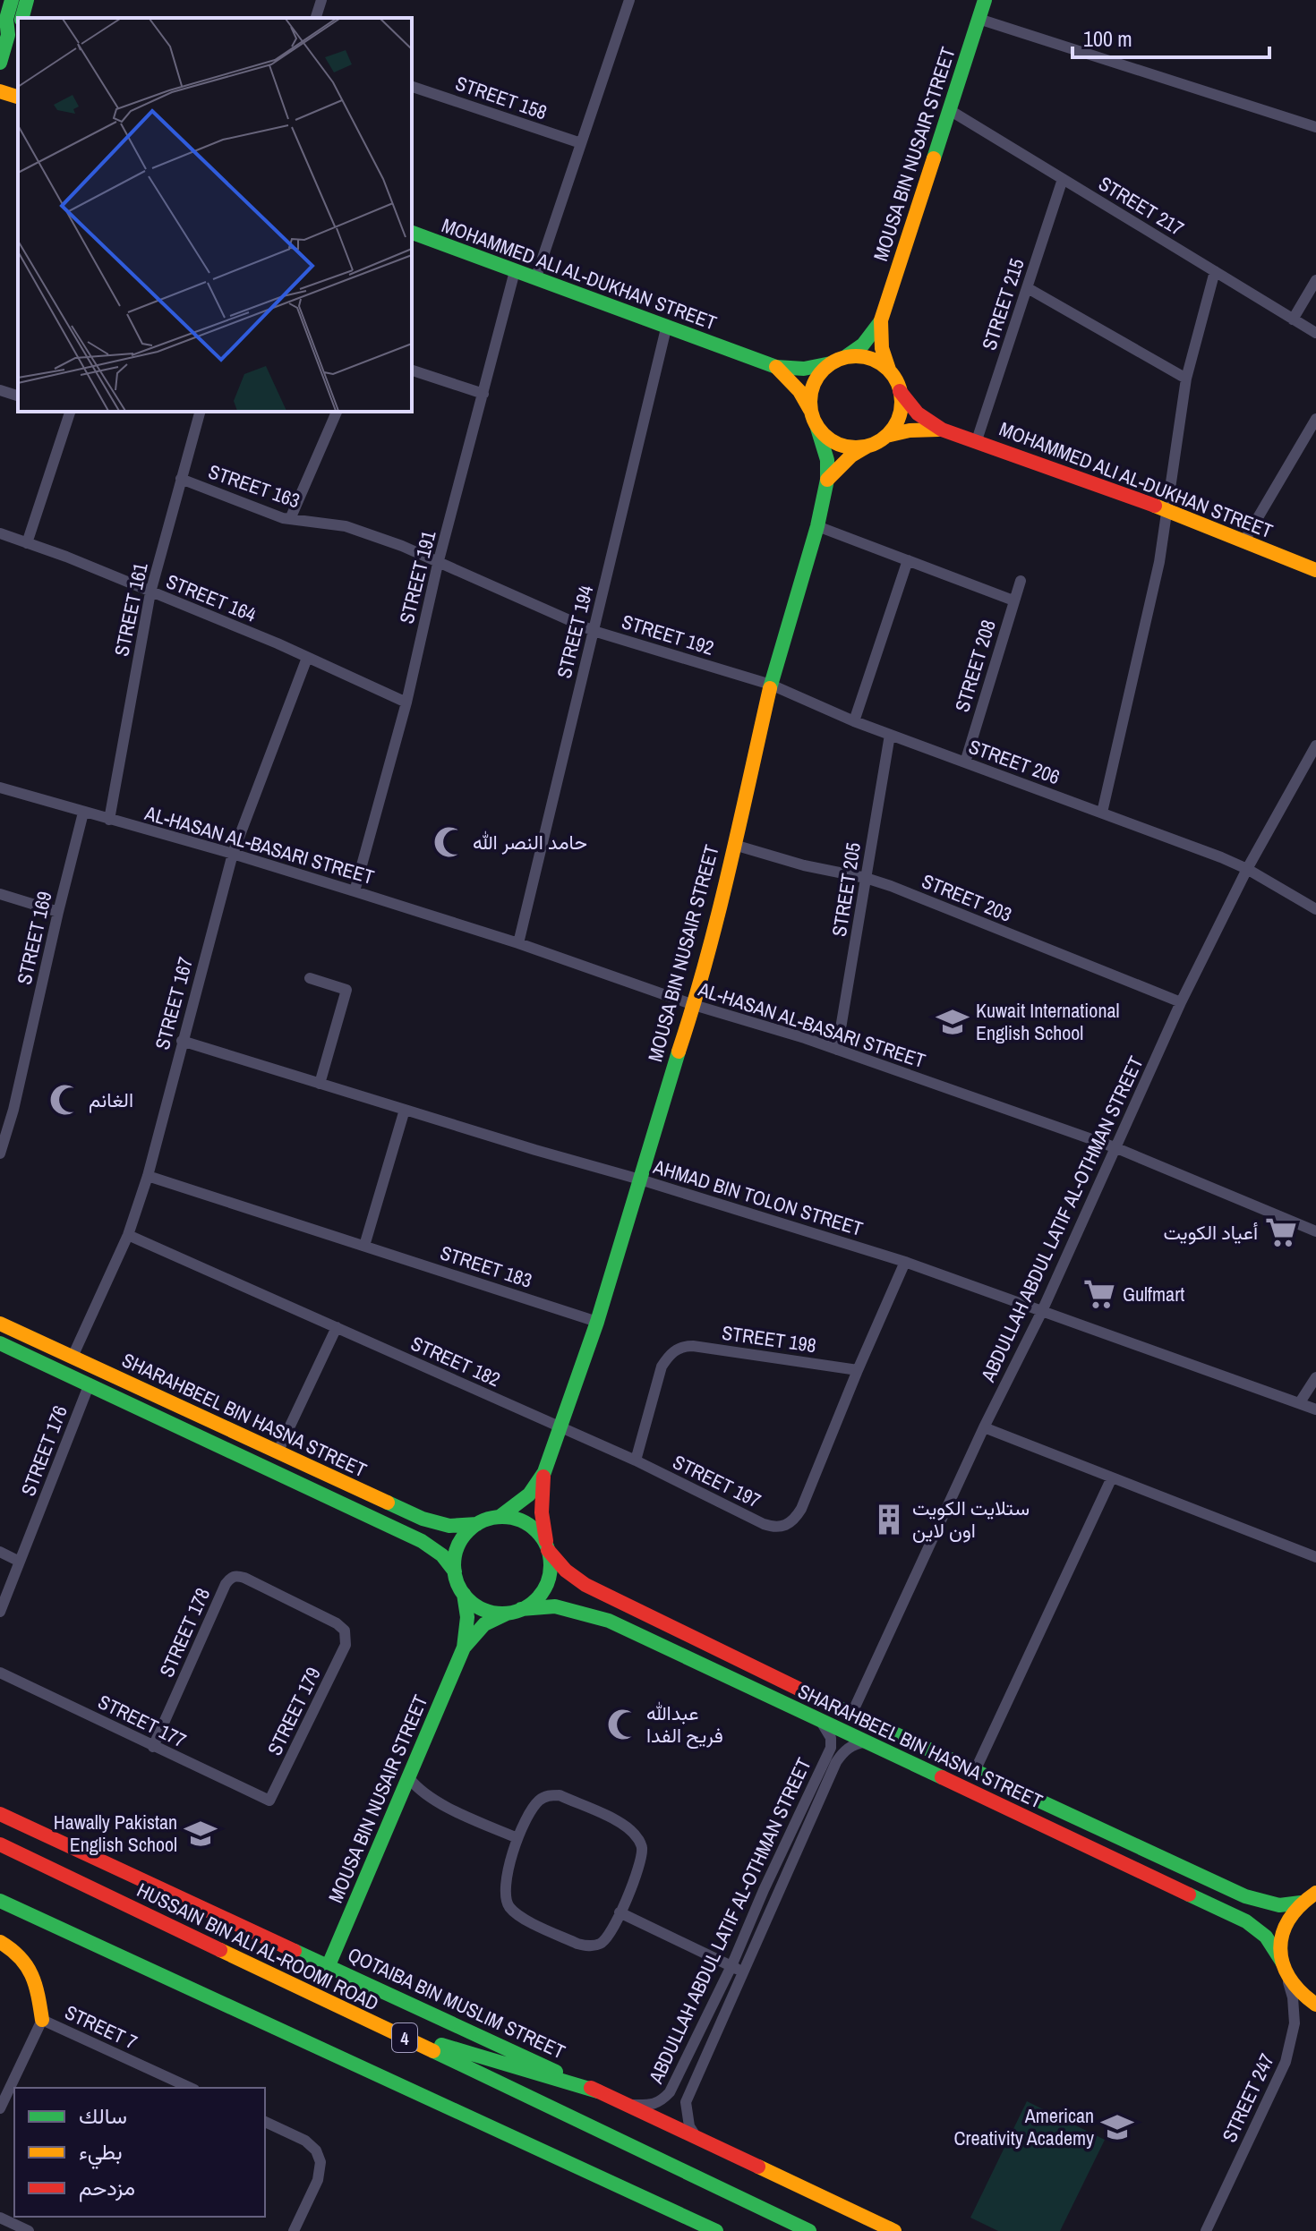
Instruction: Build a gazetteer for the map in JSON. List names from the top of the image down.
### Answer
{
  "streets": {
    "main road": [
      "MOUSA BIN NUSAIR STREET",
      "MOHAMMED ALI AL-DUKHAN STREET",
      "SHARAHBEEL BIN HASNA STREET",
      "HUSSAIN BIN ALI AL-ROOMI ROAD",
      "QOTAIBA BIN MUSLIM STREET",
      "4"
    ],
    "street": [
      "STREET 158",
      "STREET 217",
      "STREET 215",
      "STREET 163",
      "STREET 191",
      "STREET 164",
      "STREET 161",
      "STREET 194",
      "STREET 192",
      "STREET 208",
      "STREET 206",
      "AL-HASAN AL-BASARI STREET",
      "STREET 205",
      "STREET 203",
      "STREET 169",
      "STREET 167",
      "AHMAD BIN TOLON STREET",
      "ABDULLAH ABDUL LATIF AL-OTHMAN STREET",
      "STREET 183",
      "STREET 198",
      "STREET 182",
      "STREET 176",
      "STREET 197",
      "STREET 178",
      "STREET 179",
      "STREET 177",
      "STREET 7",
      "STREET 247"
    ]
  },
  "crossings": [
    ["MOUSA BIN NUSAIR STREET", "STREET 217"],
    ["MOUSA BIN NUSAIR STREET", "MOHAMMED ALI AL-DUKHAN STREET"],
    ["MOUSA BIN NUSAIR STREET", "STREET 192"],
    ["MOUSA BIN NUSAIR STREET", "STREET 206"],
    ["MOUSA BIN NUSAIR STREET", "AL-HASAN AL-BASARI STREET"],
    ["MOUSA BIN NUSAIR STREET", "STREET 203"],
    ["MOUSA BIN NUSAIR STREET", "AHMAD BIN TOLON STREET"],
    ["MOUSA BIN NUSAIR STREET", "STREET 183"],
    ["MOUSA BIN NUSAIR STREET", "STREET 182"],
    ["MOUSA BIN NUSAIR STREET", "SHARAHBEEL BIN HASNA STREET"],
    ["MOUSA BIN NUSAIR STREET", "STREET 197"],
    ["MOUSA BIN NUSAIR STREET", "QOTAIBA BIN MUSLIM STREET"],
    ["STREET 217", "STREET 215"],
    ["MOHAMMED ALI AL-DUKHAN STREET", "STREET 215"],
    ["MOHAMMED ALI AL-DUKHAN STREET", "STREET 191"],
    ["MOHAMMED ALI AL-DUKHAN STREET", "STREET 194"],
    ["STREET 163", "STREET 191"],
    ["STREET 163", "STREET 161"],
    ["STREET 163", "STREET 192"],
    ["STREET 191", "STREET 164"],
    ["STREET 191", "STREET 192"],
    ["STREET 191", "AL-HASAN AL-BASARI STREET"],
    ["STREET 164", "STREET 161"],
    ["STREET 164", "STREET 167"],
    ["STREET 161", "AL-HASAN AL-BASARI STREET"],
    ["STREET 194", "STREET 192"],
    ["STREET 194", "AL-HASAN AL-BASARI STREET"],
    ["STREET 192", "STREET 206"],
    ["STREET 208", "STREET 206"],
    ["STREET 206", "STREET 205"],
    ["STREET 206", "ABDULLAH ABDUL LATIF AL-OTHMAN STREET"],
    ["AL-HASAN AL-BASARI STREET", "STREET 205"],
    ["AL-HASAN AL-BASARI STREET", "STREET 169"],
    ["AL-HASAN AL-BASARI STREET", "STREET 167"],
    ["AL-HASAN AL-BASARI STREET", "ABDULLAH ABDUL LATIF AL-OTHMAN STREET"],
    ["STREET 205", "STREET 203"],
    ["STREET 203", "ABDULLAH ABDUL LATIF AL-OTHMAN STREET"],
    ["STREET 167", "AHMAD BIN TOLON STREET"],
    ["STREET 167", "STREET 183"],
    ["STREET 167", "STREET 182"],
    ["STREET 167", "SHARAHBEEL BIN HASNA STREET"],
    ["AHMAD BIN TOLON STREET", "ABDULLAH ABDUL LATIF AL-OTHMAN STREET"],
    ["ABDULLAH ABDUL LATIF AL-OTHMAN STREET", "SHARAHBEEL BIN HASNA STREET"],
    ["ABDULLAH ABDUL LATIF AL-OTHMAN STREET", "QOTAIBA BIN MUSLIM STREET"],
    ["STREET 198", "STREET 197"],
    ["STREET 182", "STREET 197"],
    ["SHARAHBEEL BIN HASNA STREET", "STREET 176"],
    ["SHARAHBEEL BIN HASNA STREET", "STREET 247"],
    ["STREET 178", "STREET 179"],
    ["STREET 178", "STREET 177"],
    ["STREET 179", "STREET 177"]
  ],
  "places": {
    "mosque": ["حامد النصر الله", "الغانم", "عبدالله فريح الفدا"],
    "school or university": ["Kuwait International English School", "Hawally Pakistan English School", "American Creativity Academy"],
    "supermarket": ["أعياد الكويت", "Gulfmart"],
    "building": ["ستلايت الكويت اون لاين"]
  },
  "legend": ["سالك", "بطيء", "مزدحم"],
  "scale_bar": "100 m"
}
